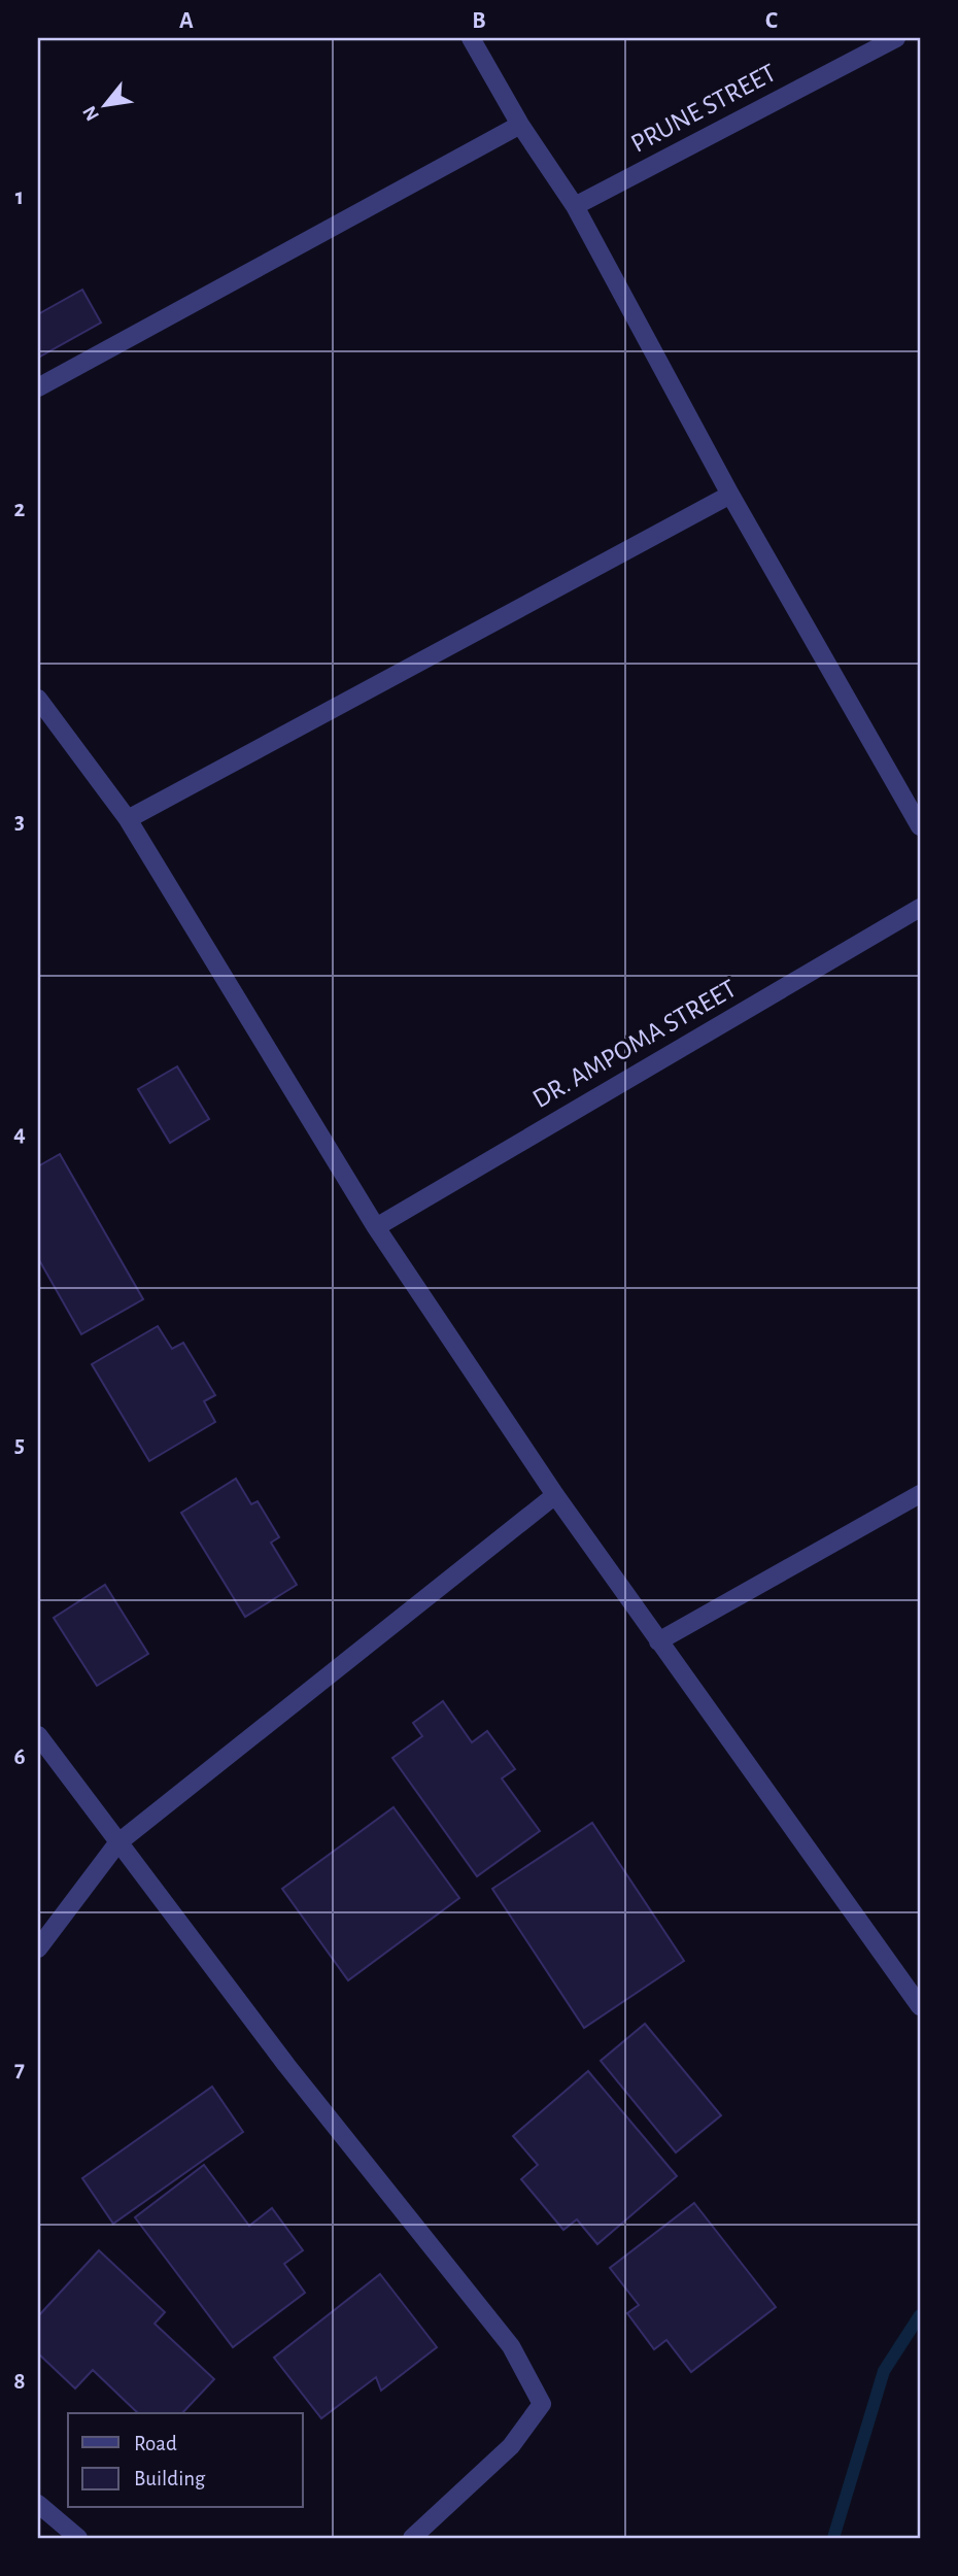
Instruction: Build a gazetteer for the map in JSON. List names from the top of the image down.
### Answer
{
  "streets": {
    "street": ["PRUNE STREET", "DR. AMPOMA STREET"]
  },
  "legend": ["Road", "Building"],
  "north": "bottom left",
  "grid": {
    "columns": ["A", "B", "C"],
    "rows": [
      "1",
      "2",
      "3",
      "4",
      "5",
      "6",
      "7",
      "8"
    ]
  }
}
